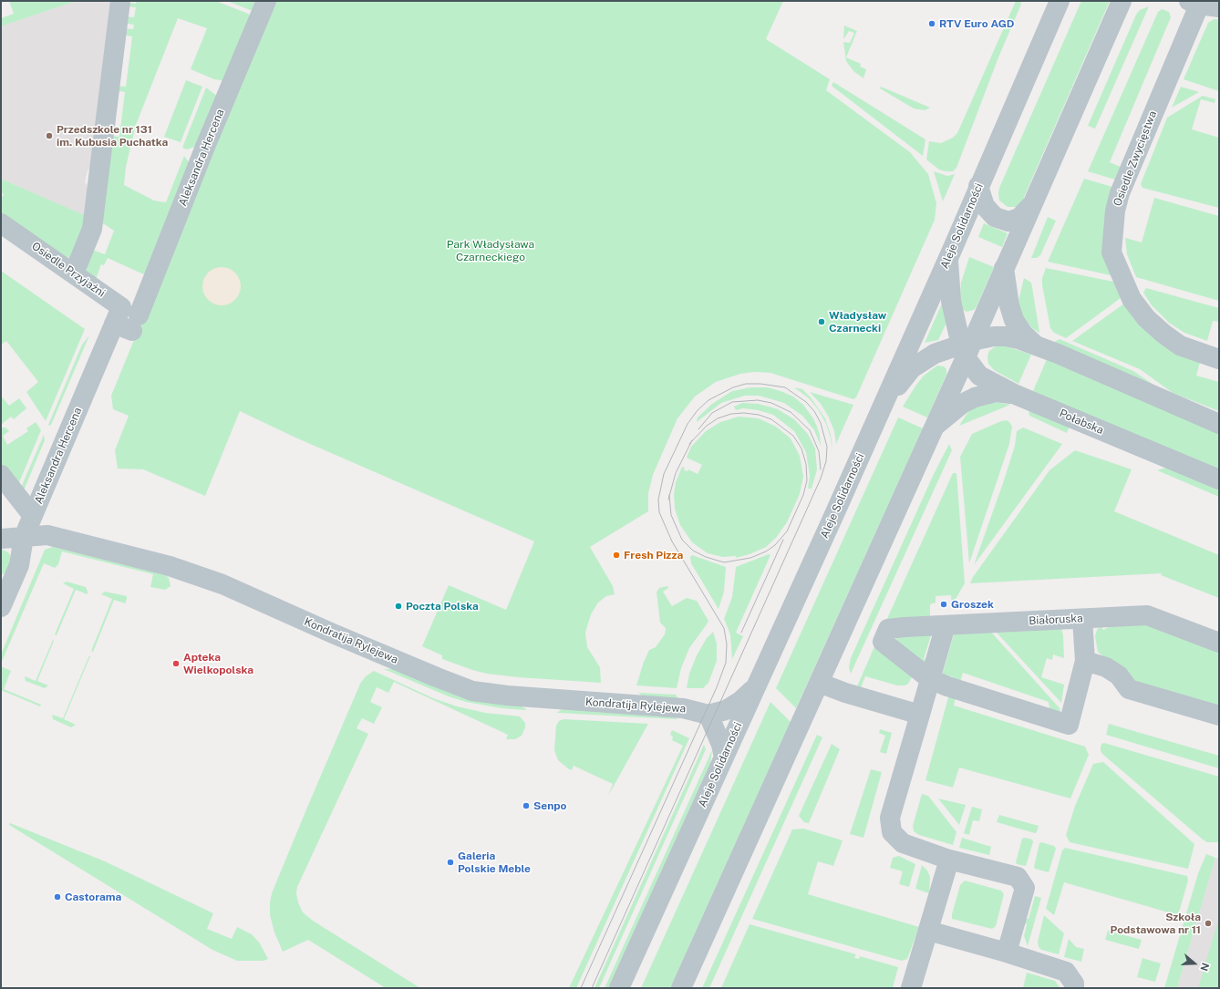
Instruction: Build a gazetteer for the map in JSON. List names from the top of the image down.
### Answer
{
  "streets": {
    "street": [
      "Aleksandra Hercena",
      "Osiedle Zwycięstwa",
      "Aleje Solidarności",
      "Osiedle Przyjaźni",
      "Połabska",
      "Białoruska",
      "Kondratija Rylejewa"
    ]
  },
  "crossings": [
    ["Aleksandra Hercena", "Osiedle Przyjaźni"],
    ["Aleksandra Hercena", "Kondratija Rylejewa"],
    ["Aleje Solidarności", "Połabska"]
  ],
  "parks": ["Park Władysława Czarneckiego"],
  "places": [
    "RTV Euro AGD",
    "Przedszkole nr 131 im. Kubusia Puchatka",
    "Władysław Czarnecki",
    "Fresh Pizza",
    "Groszek",
    "Poczta Polska",
    "Apteka Wielkopolska",
    "Senpo",
    "Galeria Polskie Meble",
    "Castorama",
    "Szkoła Podstawowa nr 11"
  ],
  "north": "right"
}
